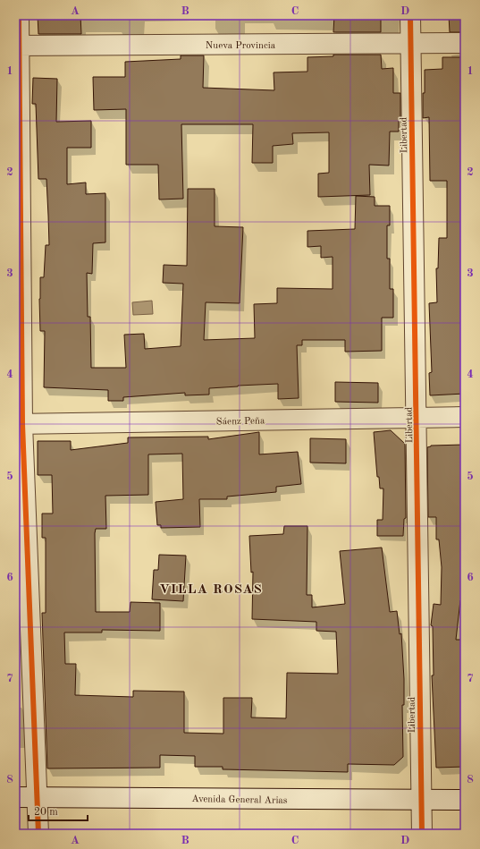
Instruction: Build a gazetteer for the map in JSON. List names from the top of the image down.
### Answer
{
  "streets": {
    "street": [
      "Nueva Provincia",
      "Libertad",
      "Sáenz Peña",
      "Avenida General Arias"
    ]
  },
  "crossings": [
    ["Nueva Provincia", "Libertad"],
    ["Libertad", "Sáenz Peña"],
    ["Libertad", "Avenida General Arias"]
  ],
  "districts": ["VILLA ROSAS"],
  "scale_bar": "20 m",
  "grid": {
    "columns": [
      "A",
      "B",
      "C",
      "D"
    ],
    "rows": [
      "1",
      "2",
      "3",
      "4",
      "5",
      "6",
      "7",
      "8"
    ]
  }
}
